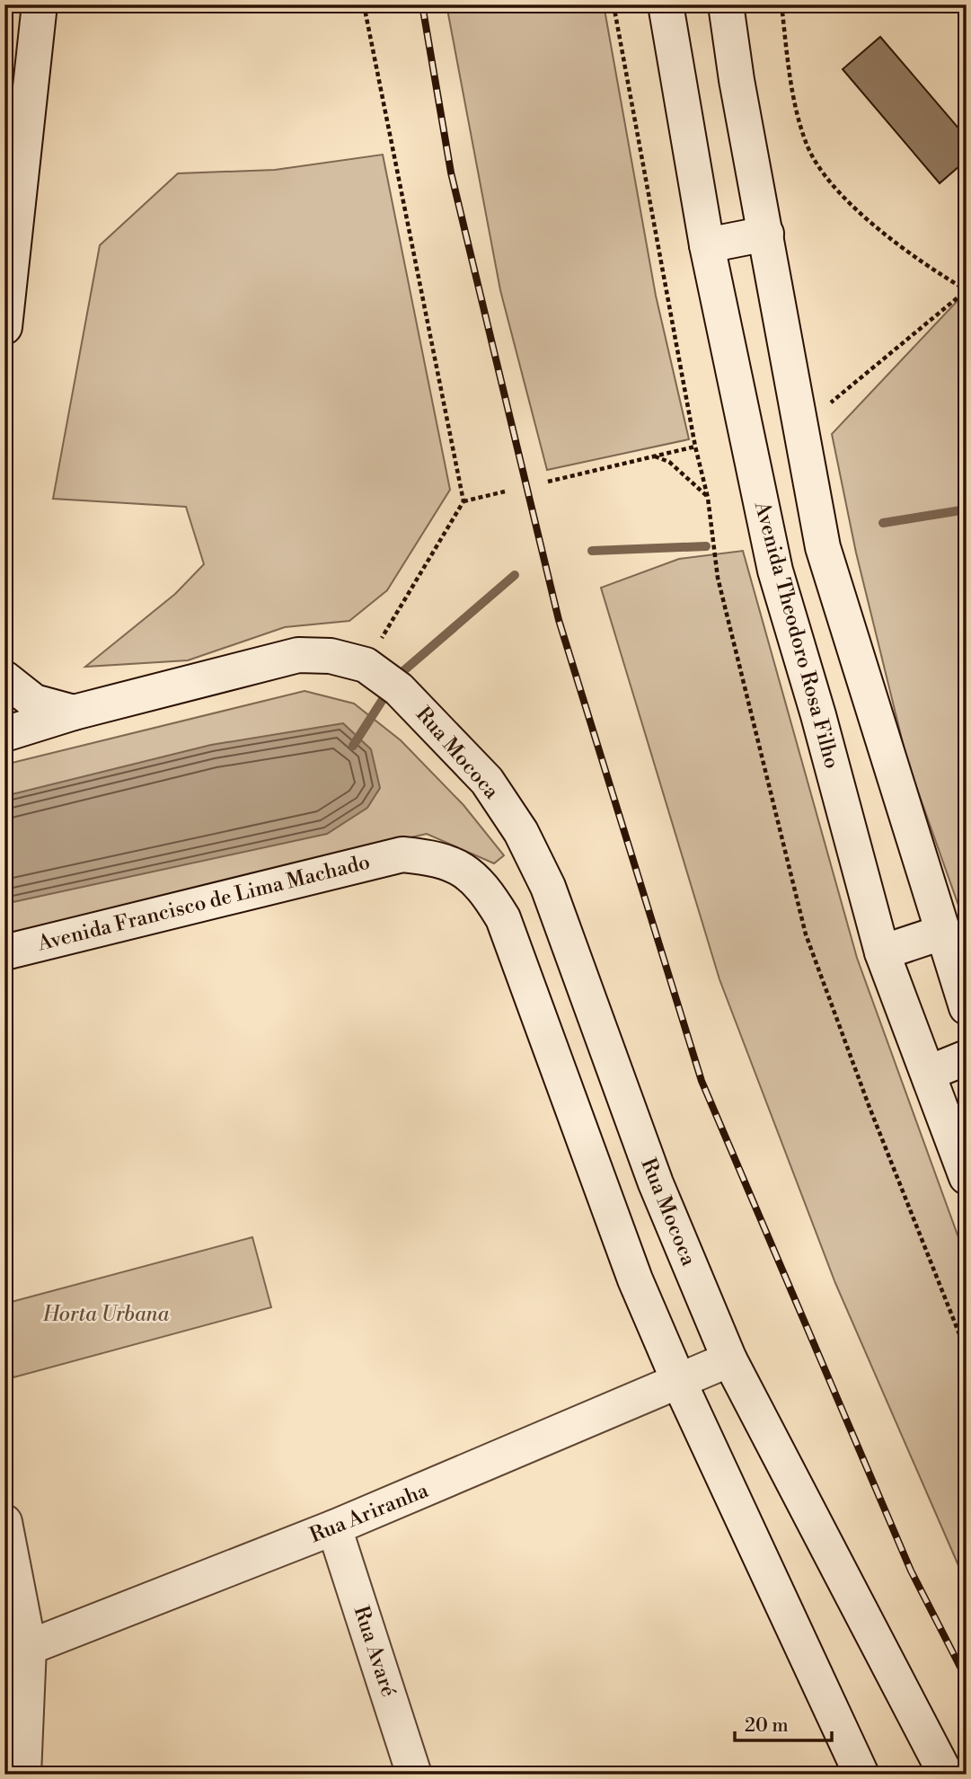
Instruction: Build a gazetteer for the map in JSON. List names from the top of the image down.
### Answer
{
  "streets": {
    "main road": [
      "Avenida Theodoro Rosa Filho",
      "Rua Mococa",
      "Avenida Francisco de Lima Machado",
      "Rua Ariranha",
      "Rua Avaré"
    ]
  },
  "crossings": [
    ["Rua Mococa", "Rua Ariranha"],
    ["Avenida Francisco de Lima Machado", "Rua Ariranha"],
    ["Rua Ariranha", "Rua Avaré"]
  ],
  "parks": ["Horta Urbana"],
  "scale_bar": "20 m"
}
